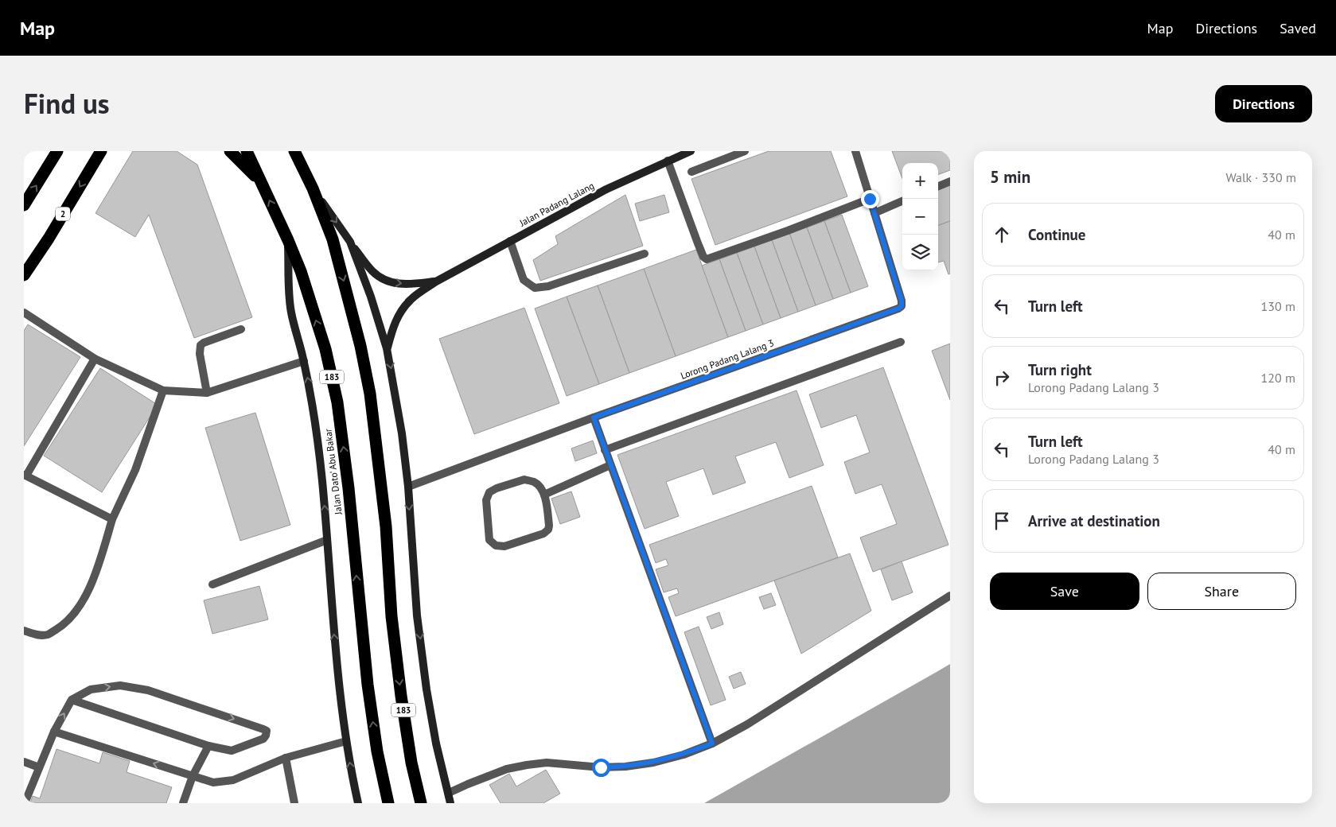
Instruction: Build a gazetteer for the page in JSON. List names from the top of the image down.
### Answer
{
  "streets": {
    "highway": ["2", "183", "Jalan Dato' Abu Bakar"],
    "street": ["Jalan Padang Lalang", "Lorong Padang Lalang 3"]
  },
  "page": {
    "header": "Map",
    "nav": ["Map", "Directions", "Saved"],
    "title": "Find us",
    "buttons": [
      "Directions",
      ["Save", "Share"]
    ],
    "heading": ["5 min", "Walk · 330 m"],
    "map_buttons": ["+", "−"],
    "list": [
      ["Continue", "40 m"],
      ["Turn left", "130 m"],
      ["Turn right", "Lorong Padang Lalang 3", "120 m"],
      ["Turn left", "Lorong Padang Lalang 3", "40 m"],
      "Arrive at destination"
    ]
  }
}
